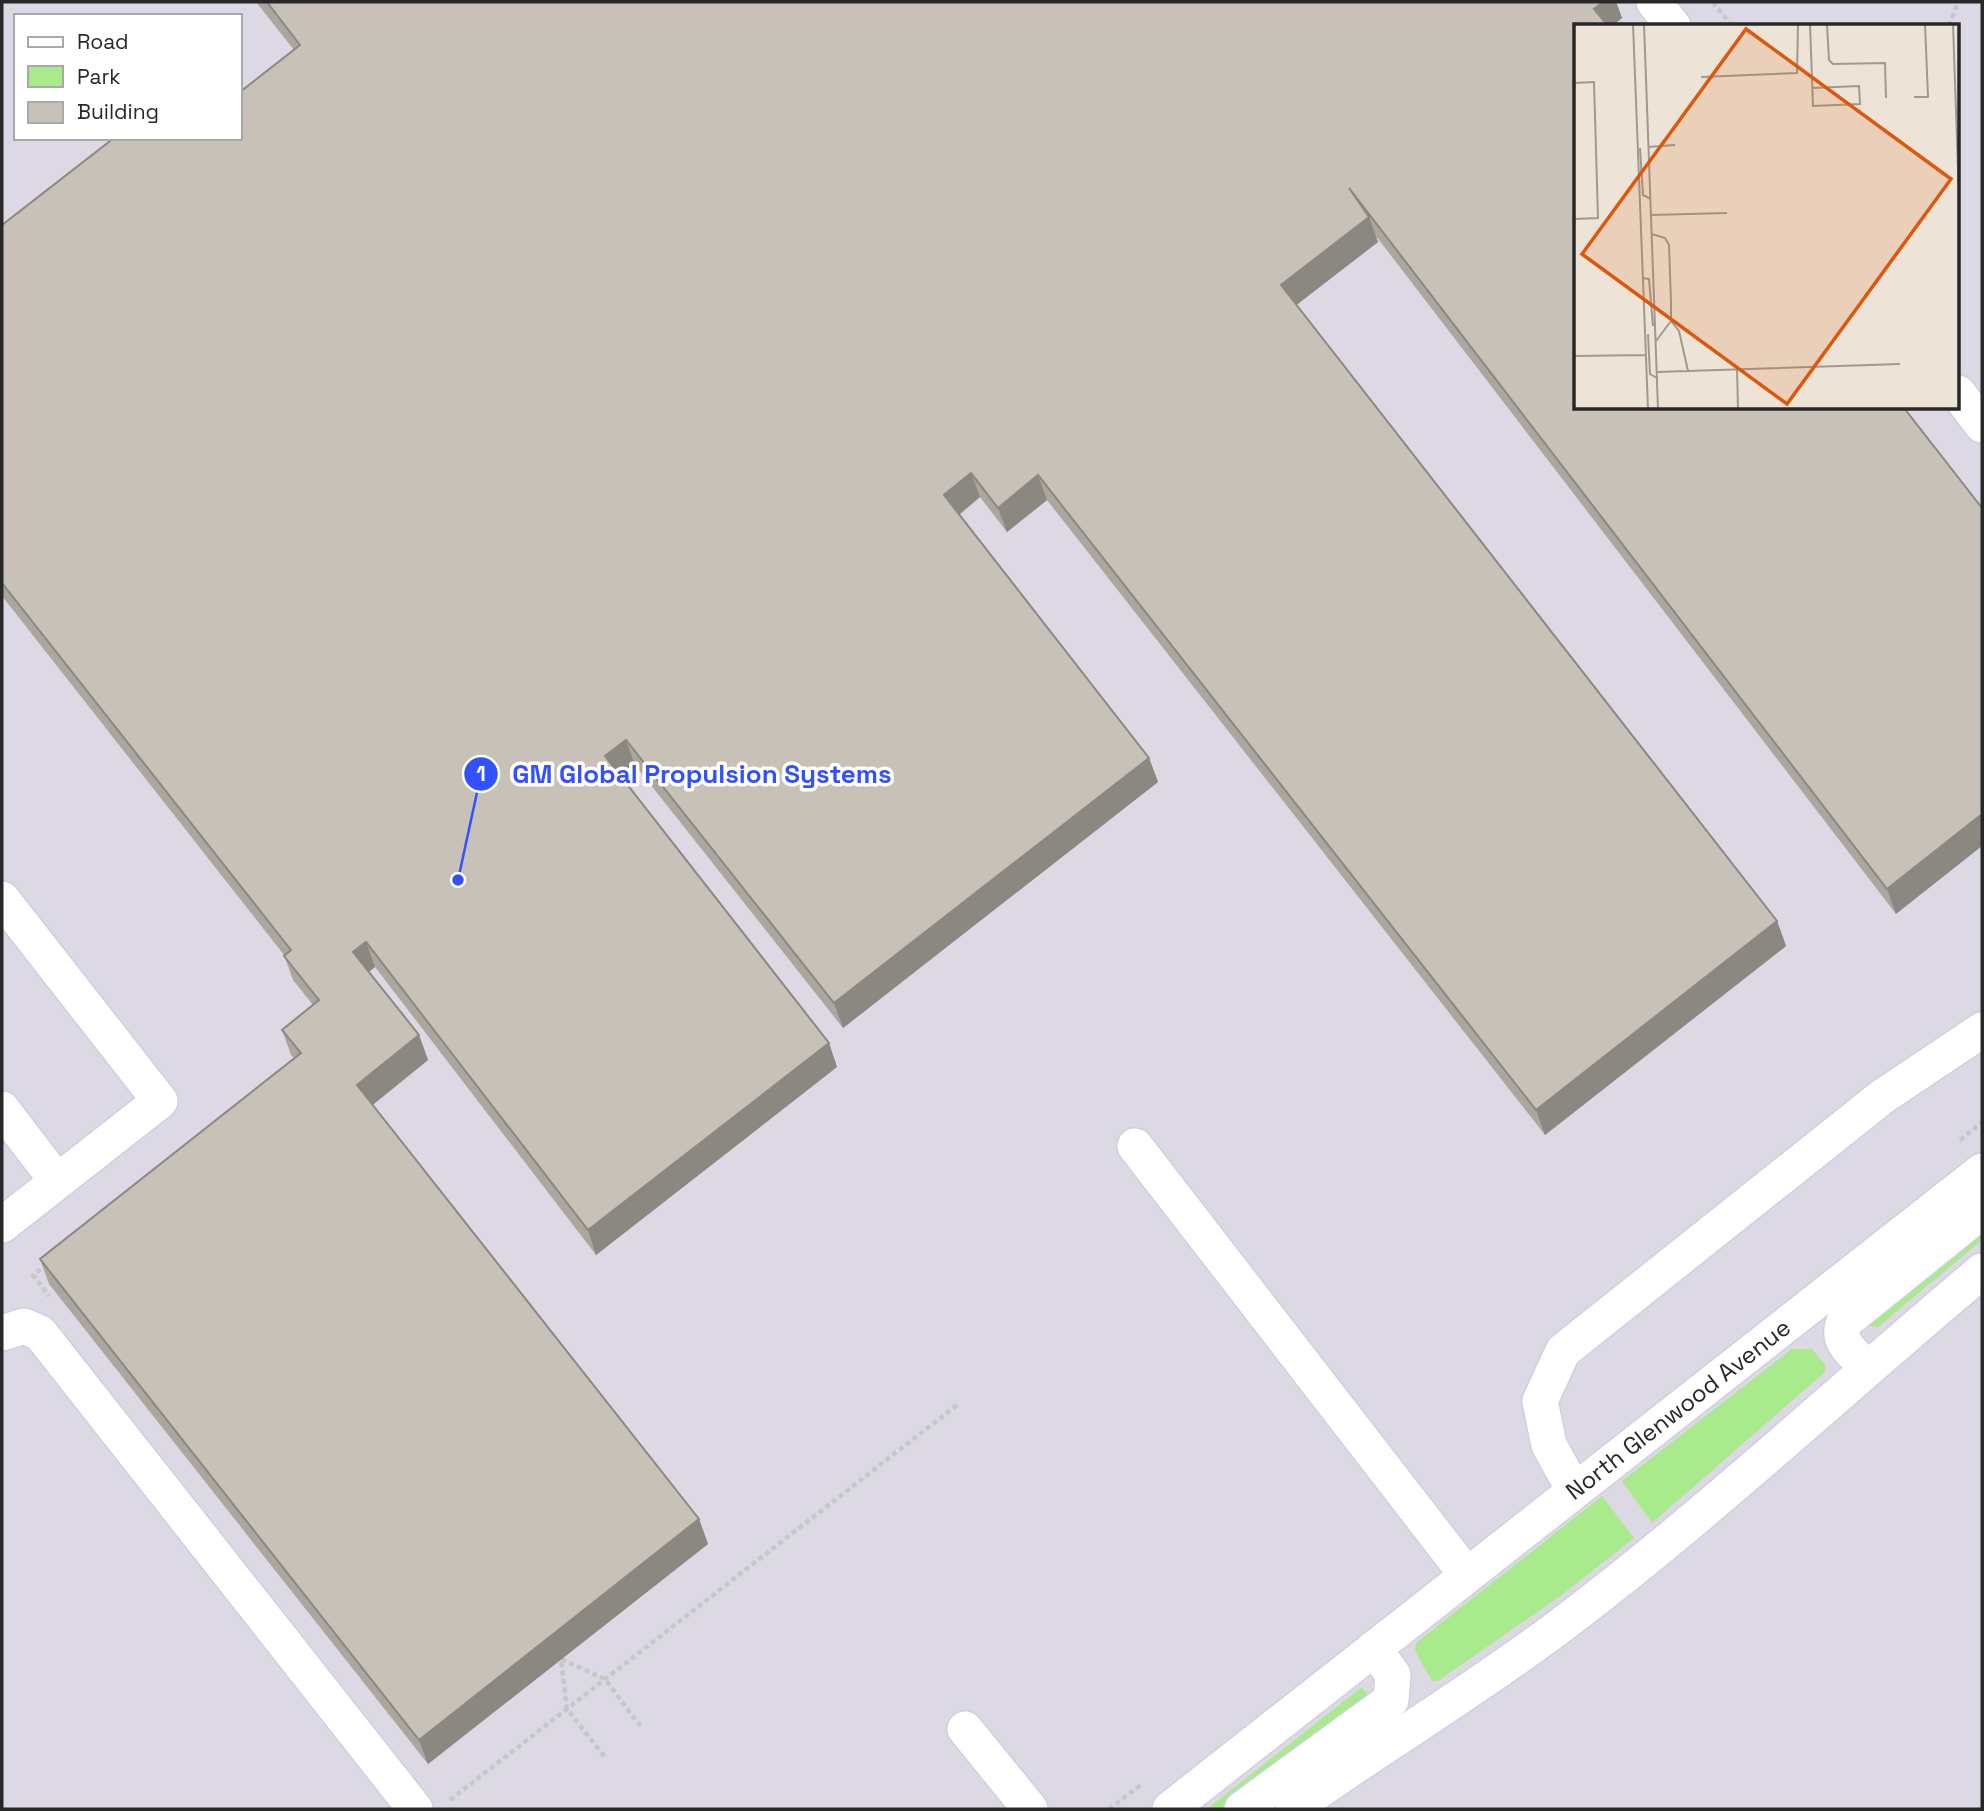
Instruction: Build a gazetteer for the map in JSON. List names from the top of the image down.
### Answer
{
  "streets": {
    "street": ["North Glenwood Avenue"]
  },
  "places": ["GM Global Propulsion Systems"],
  "legend": ["Road", "Park", "Building"]
}
